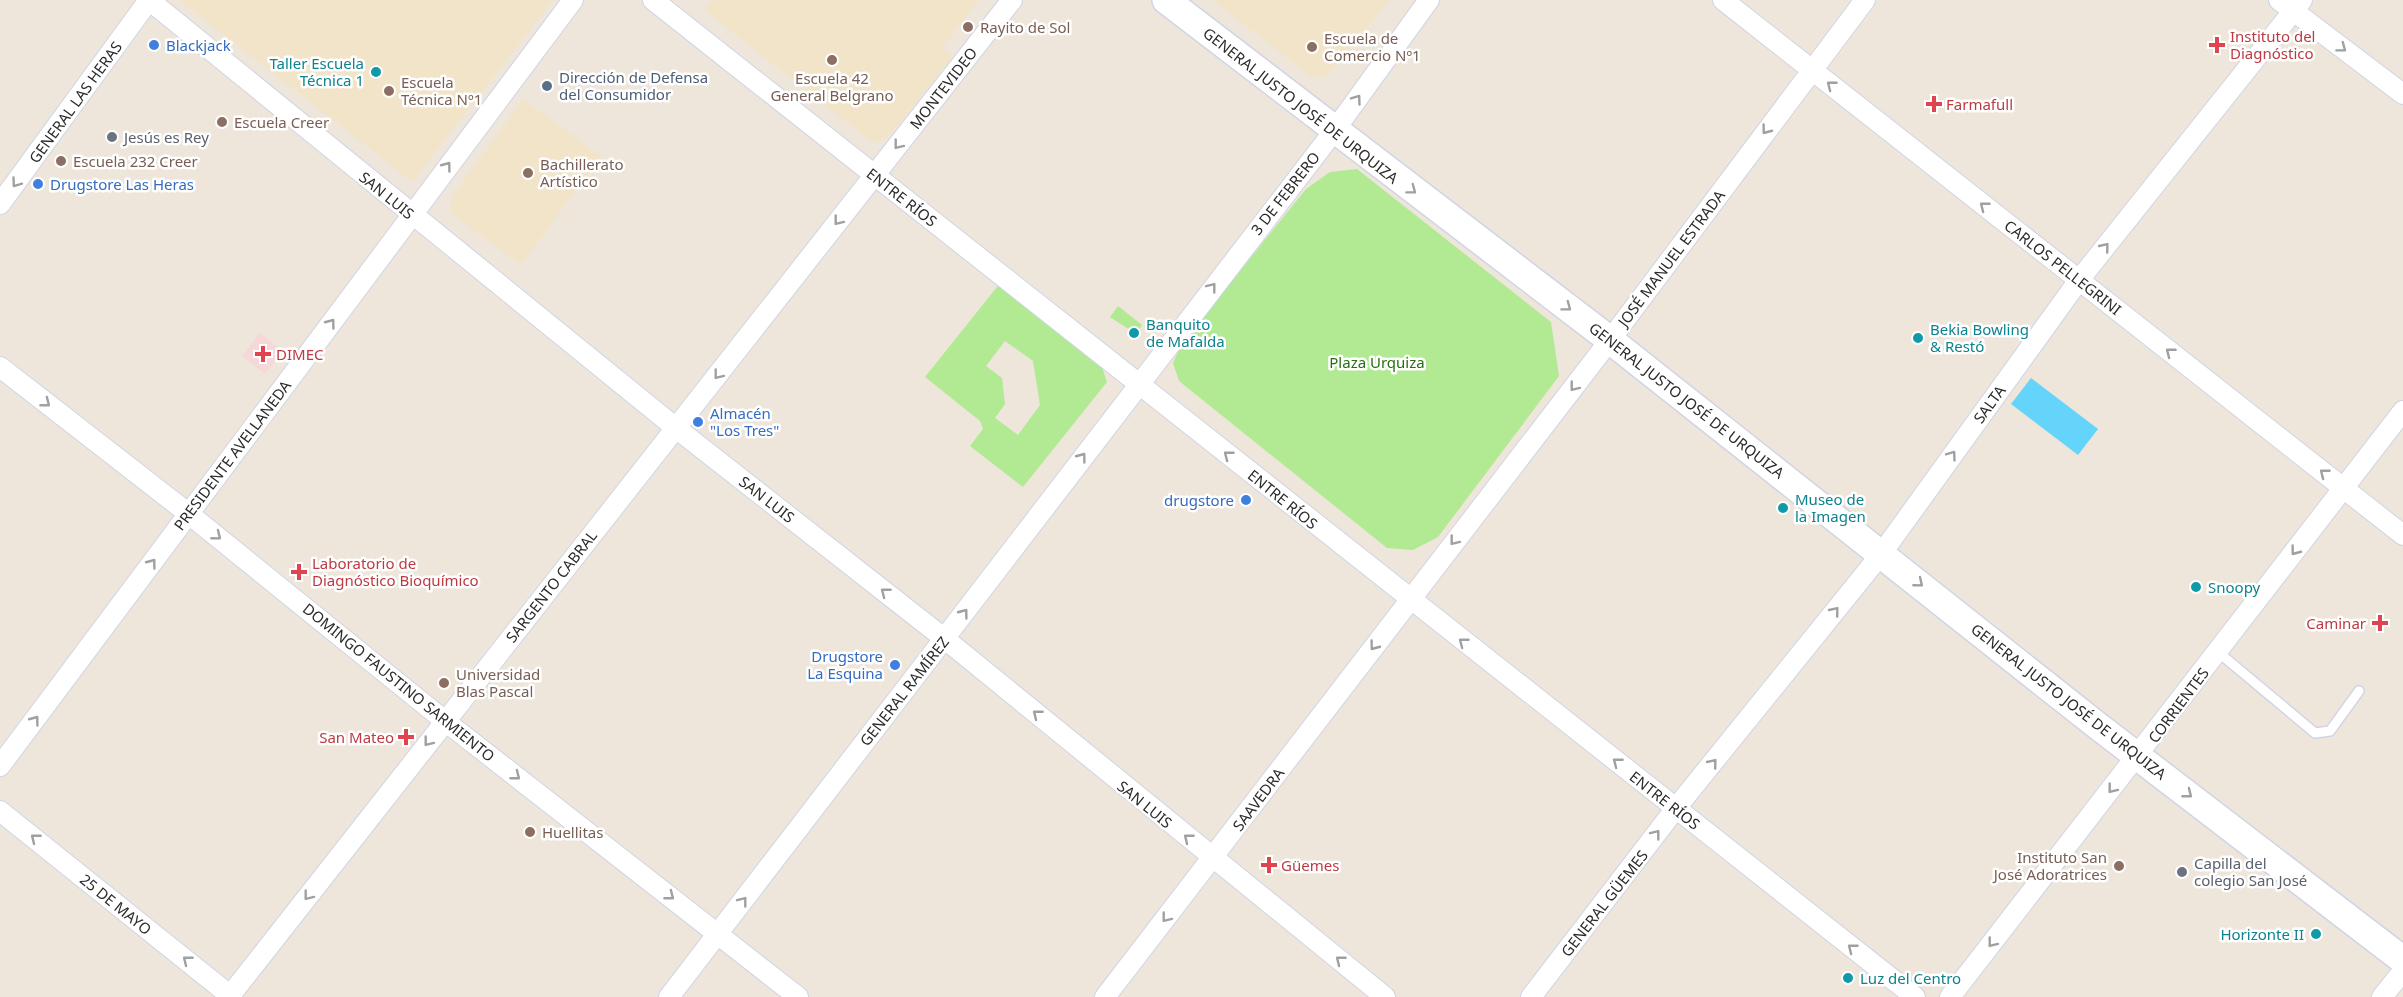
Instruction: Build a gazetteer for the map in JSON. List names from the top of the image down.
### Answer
{
  "streets": {
    "street": [
      "MONTEVIDEO",
      "GENERAL LAS HERAS",
      "GENERAL JUSTO JOSÉ DE URQUIZA",
      "3 DE FEBRERO",
      "SAN LUIS",
      "ENTRE RÍOS",
      "JOSÉ MANUEL ESTRADA",
      "CARLOS PELLEGRINI",
      "SALTA",
      "PRESIDENTE AVELLANEDA",
      "SARGENTO CABRAL",
      "DOMINGO FAUSTINO SARMIENTO",
      "GENERAL RAMÍREZ",
      "CORRIENTES",
      "SAAVEDRA",
      "GENERAL GÜEMES",
      "25 DE MAYO"
    ]
  },
  "crossings": [
    ["MONTEVIDEO", "ENTRE RÍOS"],
    ["MONTEVIDEO", "SARGENTO CABRAL"],
    ["GENERAL LAS HERAS", "SAN LUIS"],
    ["GENERAL JUSTO JOSÉ DE URQUIZA", "3 DE FEBRERO"],
    ["GENERAL JUSTO JOSÉ DE URQUIZA", "JOSÉ MANUEL ESTRADA"],
    ["GENERAL JUSTO JOSÉ DE URQUIZA", "SALTA"],
    ["GENERAL JUSTO JOSÉ DE URQUIZA", "CORRIENTES"],
    ["3 DE FEBRERO", "ENTRE RÍOS"],
    ["3 DE FEBRERO", "GENERAL RAMÍREZ"],
    ["SAN LUIS", "PRESIDENTE AVELLANEDA"],
    ["SAN LUIS", "SARGENTO CABRAL"],
    ["SAN LUIS", "GENERAL RAMÍREZ"],
    ["SAN LUIS", "SAAVEDRA"],
    ["ENTRE RÍOS", "JOSÉ MANUEL ESTRADA"],
    ["ENTRE RÍOS", "SALTA"],
    ["ENTRE RÍOS", "SARGENTO CABRAL"],
    ["ENTRE RÍOS", "GENERAL RAMÍREZ"],
    ["ENTRE RÍOS", "SAAVEDRA"],
    ["ENTRE RÍOS", "GENERAL GÜEMES"],
    ["JOSÉ MANUEL ESTRADA", "CARLOS PELLEGRINI"],
    ["JOSÉ MANUEL ESTRADA", "SAAVEDRA"],
    ["CARLOS PELLEGRINI", "SALTA"],
    ["CARLOS PELLEGRINI", "CORRIENTES"],
    ["SALTA", "GENERAL GÜEMES"],
    ["PRESIDENTE AVELLANEDA", "DOMINGO FAUSTINO SARMIENTO"],
    ["SARGENTO CABRAL", "DOMINGO FAUSTINO SARMIENTO"],
    ["SARGENTO CABRAL", "25 DE MAYO"],
    ["DOMINGO FAUSTINO SARMIENTO", "GENERAL RAMÍREZ"]
  ],
  "one_way": [
    "MONTEVIDEO",
    "GENERAL LAS HERAS",
    "GENERAL JUSTO JOSÉ DE URQUIZA",
    "3 DE FEBRERO",
    "SAN LUIS",
    "ENTRE RÍOS",
    "JOSÉ MANUEL ESTRADA",
    "CARLOS PELLEGRINI",
    "SALTA",
    "PRESIDENTE AVELLANEDA",
    "SARGENTO CABRAL",
    "DOMINGO FAUSTINO SARMIENTO",
    "GENERAL RAMÍREZ",
    "CORRIENTES",
    "SAAVEDRA",
    "GENERAL GÜEMES",
    "25 DE MAYO"
  ],
  "parks": ["Plaza Urquiza"],
  "places": {
    "other": [
      "Rayito de Sol",
      "Blackjack",
      "Escuela de Comercio Nº1",
      "Escuela 42 General Belgrano",
      "Taller Escuela Técnica 1",
      "Dirección de Defensa del Consumidor",
      "Escuela Técnica Nº1",
      "Escuela Creer",
      "Jesús es Rey",
      "Escuela 232 Creer",
      "Bachillerato Artístico",
      "Drugstore Las Heras",
      "Banquito de Mafalda",
      "Bekia Bowling & Restó",
      "Almacén \"Los Tres\"",
      "drugstore",
      "Museo de la Imagen",
      "Snoopy",
      "Drugstore La Esquina",
      "Universidad Blas Pascal",
      "Huellitas",
      "Instituto San José Adoratrices",
      "Capilla del colegio San José",
      "Horizonte II",
      "Luz del Centro"
    ],
    "health": [
      "Instituto del Diagnóstico",
      "Farmafull",
      "DIMEC",
      "Laboratorio de Diagnóstico Bioquímico",
      "Caminar",
      "San Mateo",
      "Güemes"
    ]
  }
}
